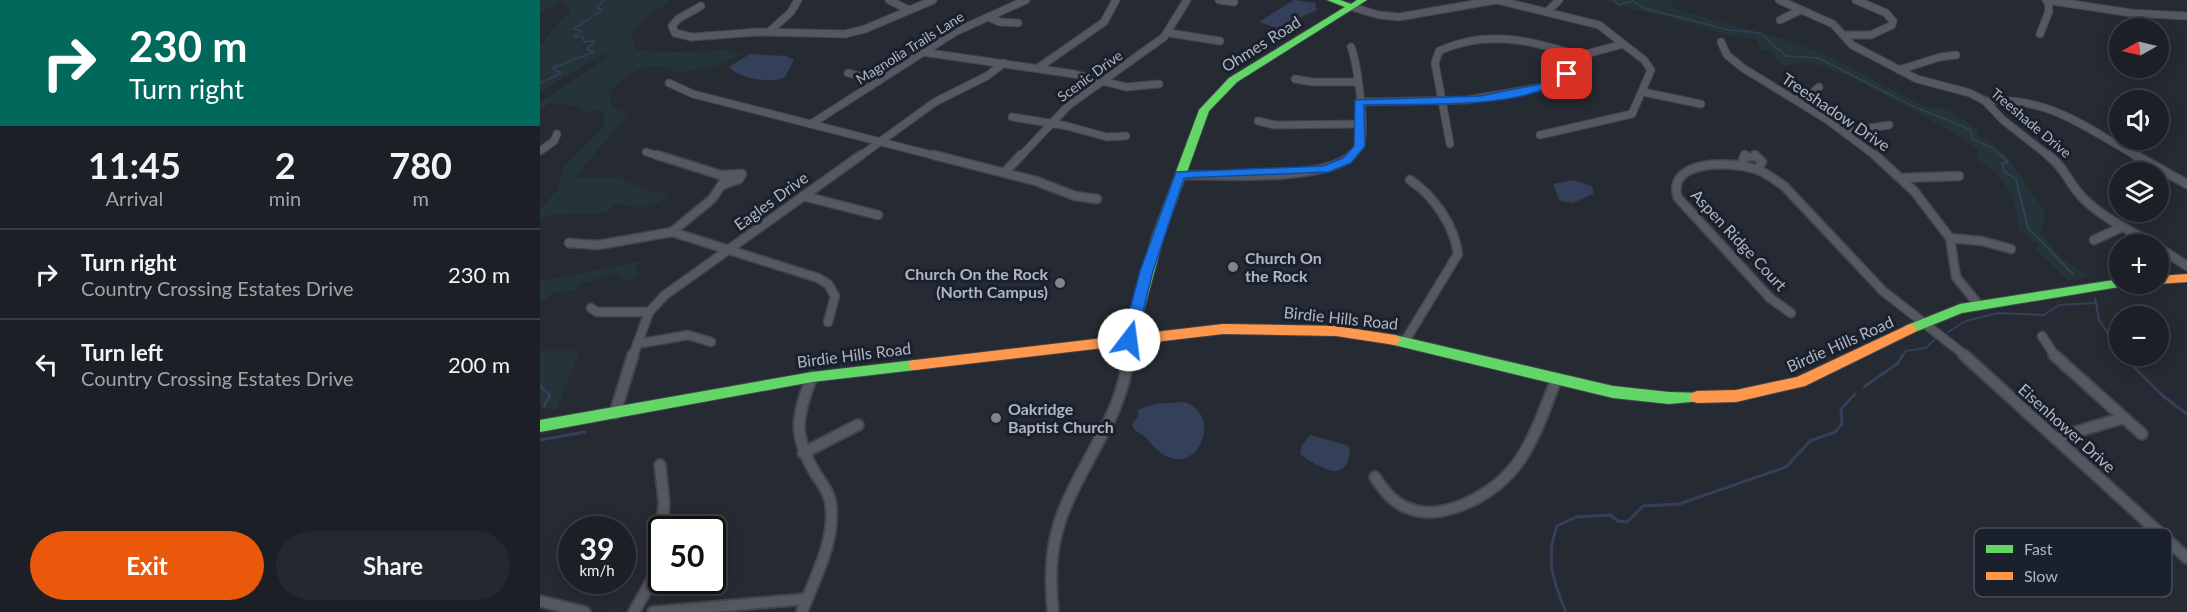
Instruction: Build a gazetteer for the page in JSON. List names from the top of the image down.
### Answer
{
  "streets": {
    "main road": ["Ohmes Road", "Birdie Hills Road"],
    "street": [
      "Magnolia Trails Lane",
      "Scenic Drive",
      "Treeshadow Drive",
      "Treeshade Drive",
      "Eagles Drive",
      "Aspen Ridge Court",
      "Eisenhower Drive"
    ]
  },
  "crossings": [
    ["Ohmes Road", "Birdie Hills Road"],
    ["Eagles Drive", "Birdie Hills Road"],
    ["Aspen Ridge Court", "Birdie Hills Road"],
    ["Aspen Ridge Court", "Eisenhower Drive"],
    ["Birdie Hills Road", "Eisenhower Drive"]
  ],
  "places": ["Church On the Rock", "Church On the Rock (North Campus)", "Oakridge Baptist Church"],
  "legend": ["Fast", "Slow"],
  "north": "left",
  "page": {
    "turn": ["230 m", "Turn right"],
    "map_buttons": ["+", "−"],
    "eta": [
      "11:45",
      "Arrival",
      "2",
      "min",
      "780",
      "m"
    ],
    "list": [
      {
        "name": "Turn right",
        "note": "Country Crossing Estates Drive",
        "value": "230 m"
      },
      {
        "name": "Turn left",
        "note": "Country Crossing Estates Drive",
        "value": "200 m"
      }
    ],
    "speed": "39 km/h",
    "limit": "50",
    "buttons": ["Exit", "Share"]
  }
}
